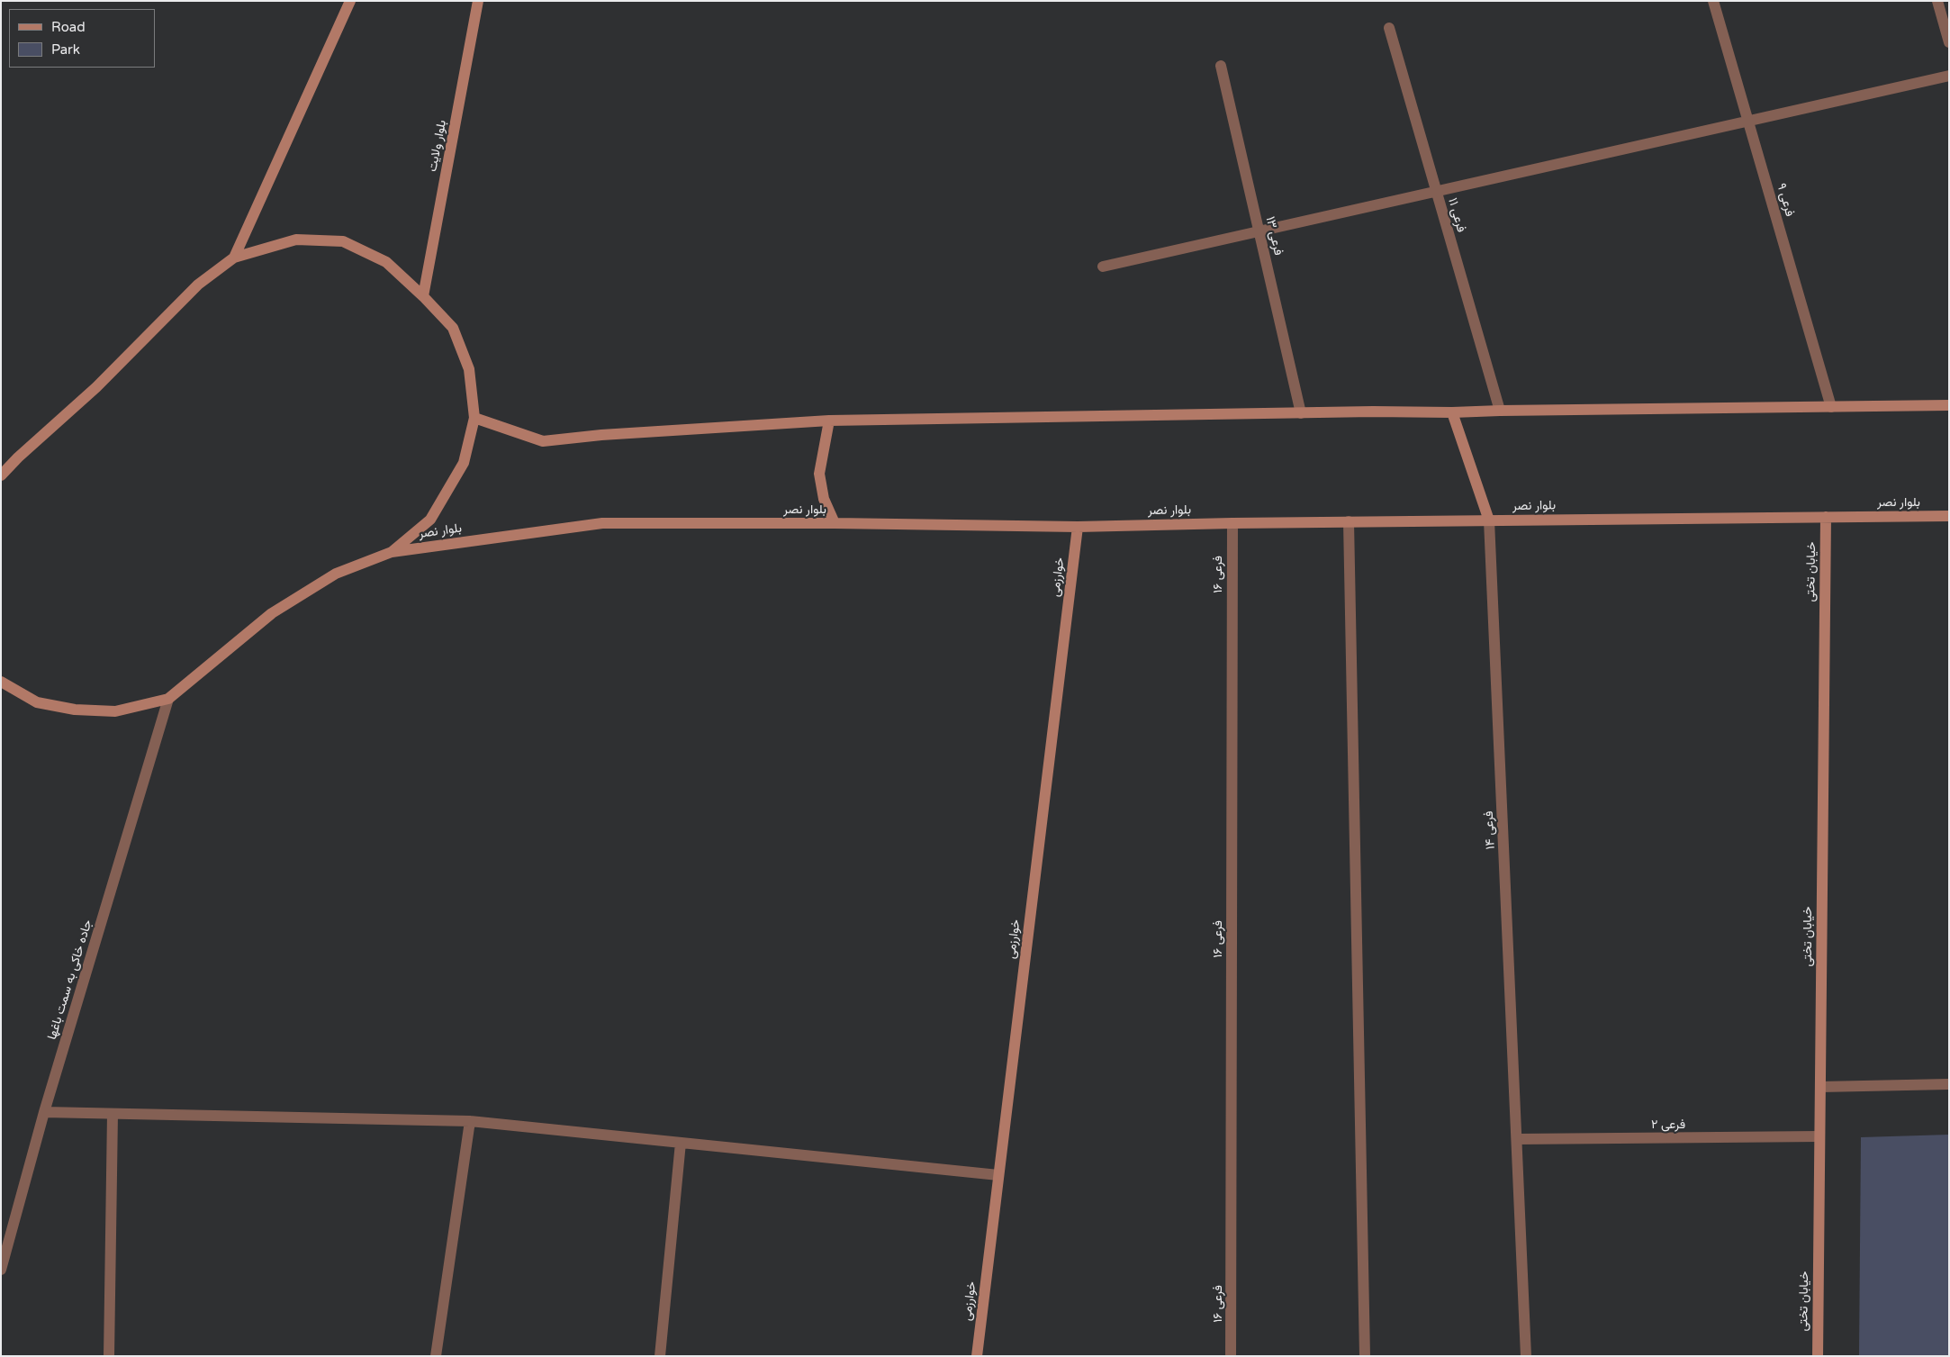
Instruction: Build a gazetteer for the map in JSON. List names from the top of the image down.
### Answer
{
  "streets": {
    "main road": [
      "بلوار ولایت",
      "بلوار نصر",
      "خیابان تختی",
      "خوارزمی"
    ],
    "street": [
      "فرعی ۹",
      "فرعی ۱۱",
      "فرعی ۱۳",
      "فرعی ۱۶",
      "فرعی ۱۴",
      "جاده خاکی به سمت باغها",
      "فرعی ۲"
    ]
  },
  "crossings": [
    ["بلوار نصر", "خیابان تختی"],
    ["بلوار نصر", "فرعی ۱۶"],
    ["بلوار نصر", "خوارزمی"],
    ["بلوار نصر", "فرعی ۱۴"],
    ["خیابان تختی", "فرعی ۲"],
    ["فرعی ۱۴", "فرعی ۲"]
  ],
  "legend": ["Road", "Park"]
}
